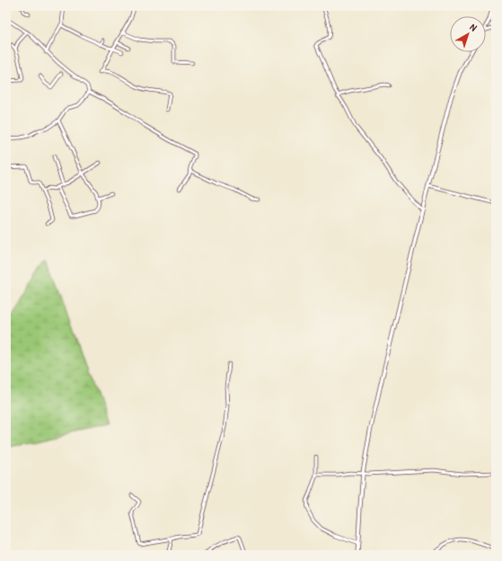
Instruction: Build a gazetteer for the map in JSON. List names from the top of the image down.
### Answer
{
  "north": "top right"
}
